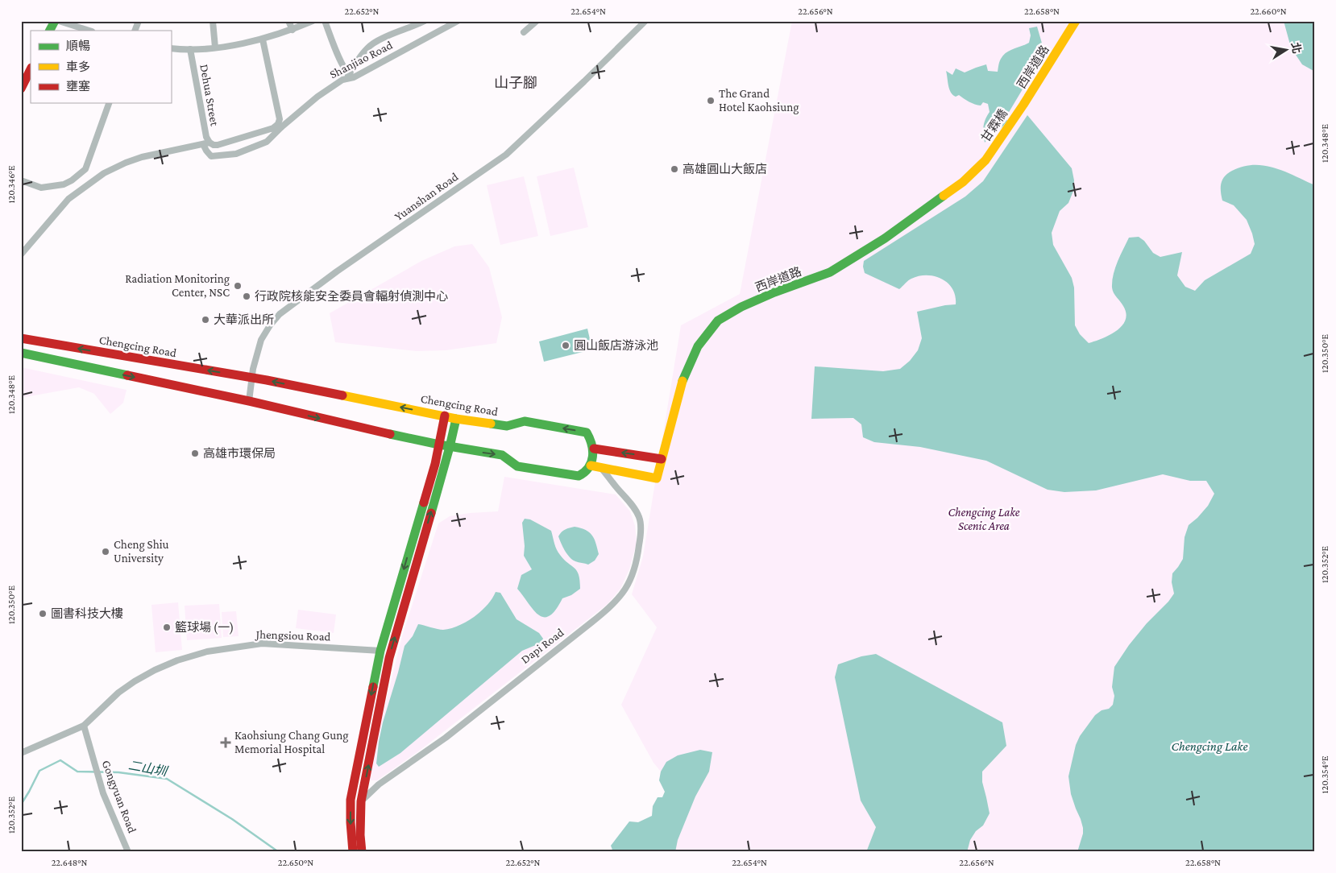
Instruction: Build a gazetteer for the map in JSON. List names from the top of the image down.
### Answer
{
  "streets": {
    "main road": ["西岸道路", "甘霖橋", "Chengcing Road"],
    "street": [
      "Shanjiao Road",
      "Dehua Street",
      "Yuanshan Road",
      "Jhengsiou Road",
      "Dapi Road",
      "Gongyuan Road"
    ]
  },
  "crossings": [
    ["Shanjiao Road", "Dehua Street"],
    ["西岸道路", "甘霖橋"],
    ["西岸道路", "Dapi Road"],
    ["Yuanshan Road", "Chengcing Road"],
    ["Jhengsiou Road", "Gongyuan Road"]
  ],
  "districts": ["山子腳"],
  "water": ["Chengcing Lake", "二山圳"],
  "parks": ["Chengcing Lake Scenic Area"],
  "places": {
    "other": [
      "The Grand Hotel Kaohsiung",
      "高雄圓山大飯店",
      "Radiation Monitoring Center, NSC",
      "行政院核能安全委員會輻射偵測中心",
      "大華派出所",
      "圓山飯店游泳池",
      "高雄市環保局",
      "Cheng Shiu University",
      "圖書科技大樓",
      "籃球場 (一)"
    ],
    "health": ["Kaohsiung Chang Gung Memorial Hospital"]
  },
  "legend": ["順暢", "車多", "壅塞"],
  "north": "right",
  "coordinates": [
    "22.652°N",
    "22.654°N",
    "22.656°N",
    "22.658°N",
    "22.660°N",
    "120.348°E",
    "120.346°E",
    "120.350°E",
    "120.352°E",
    "120.354°E",
    "22.648°N",
    "22.650°N"
  ]
}
